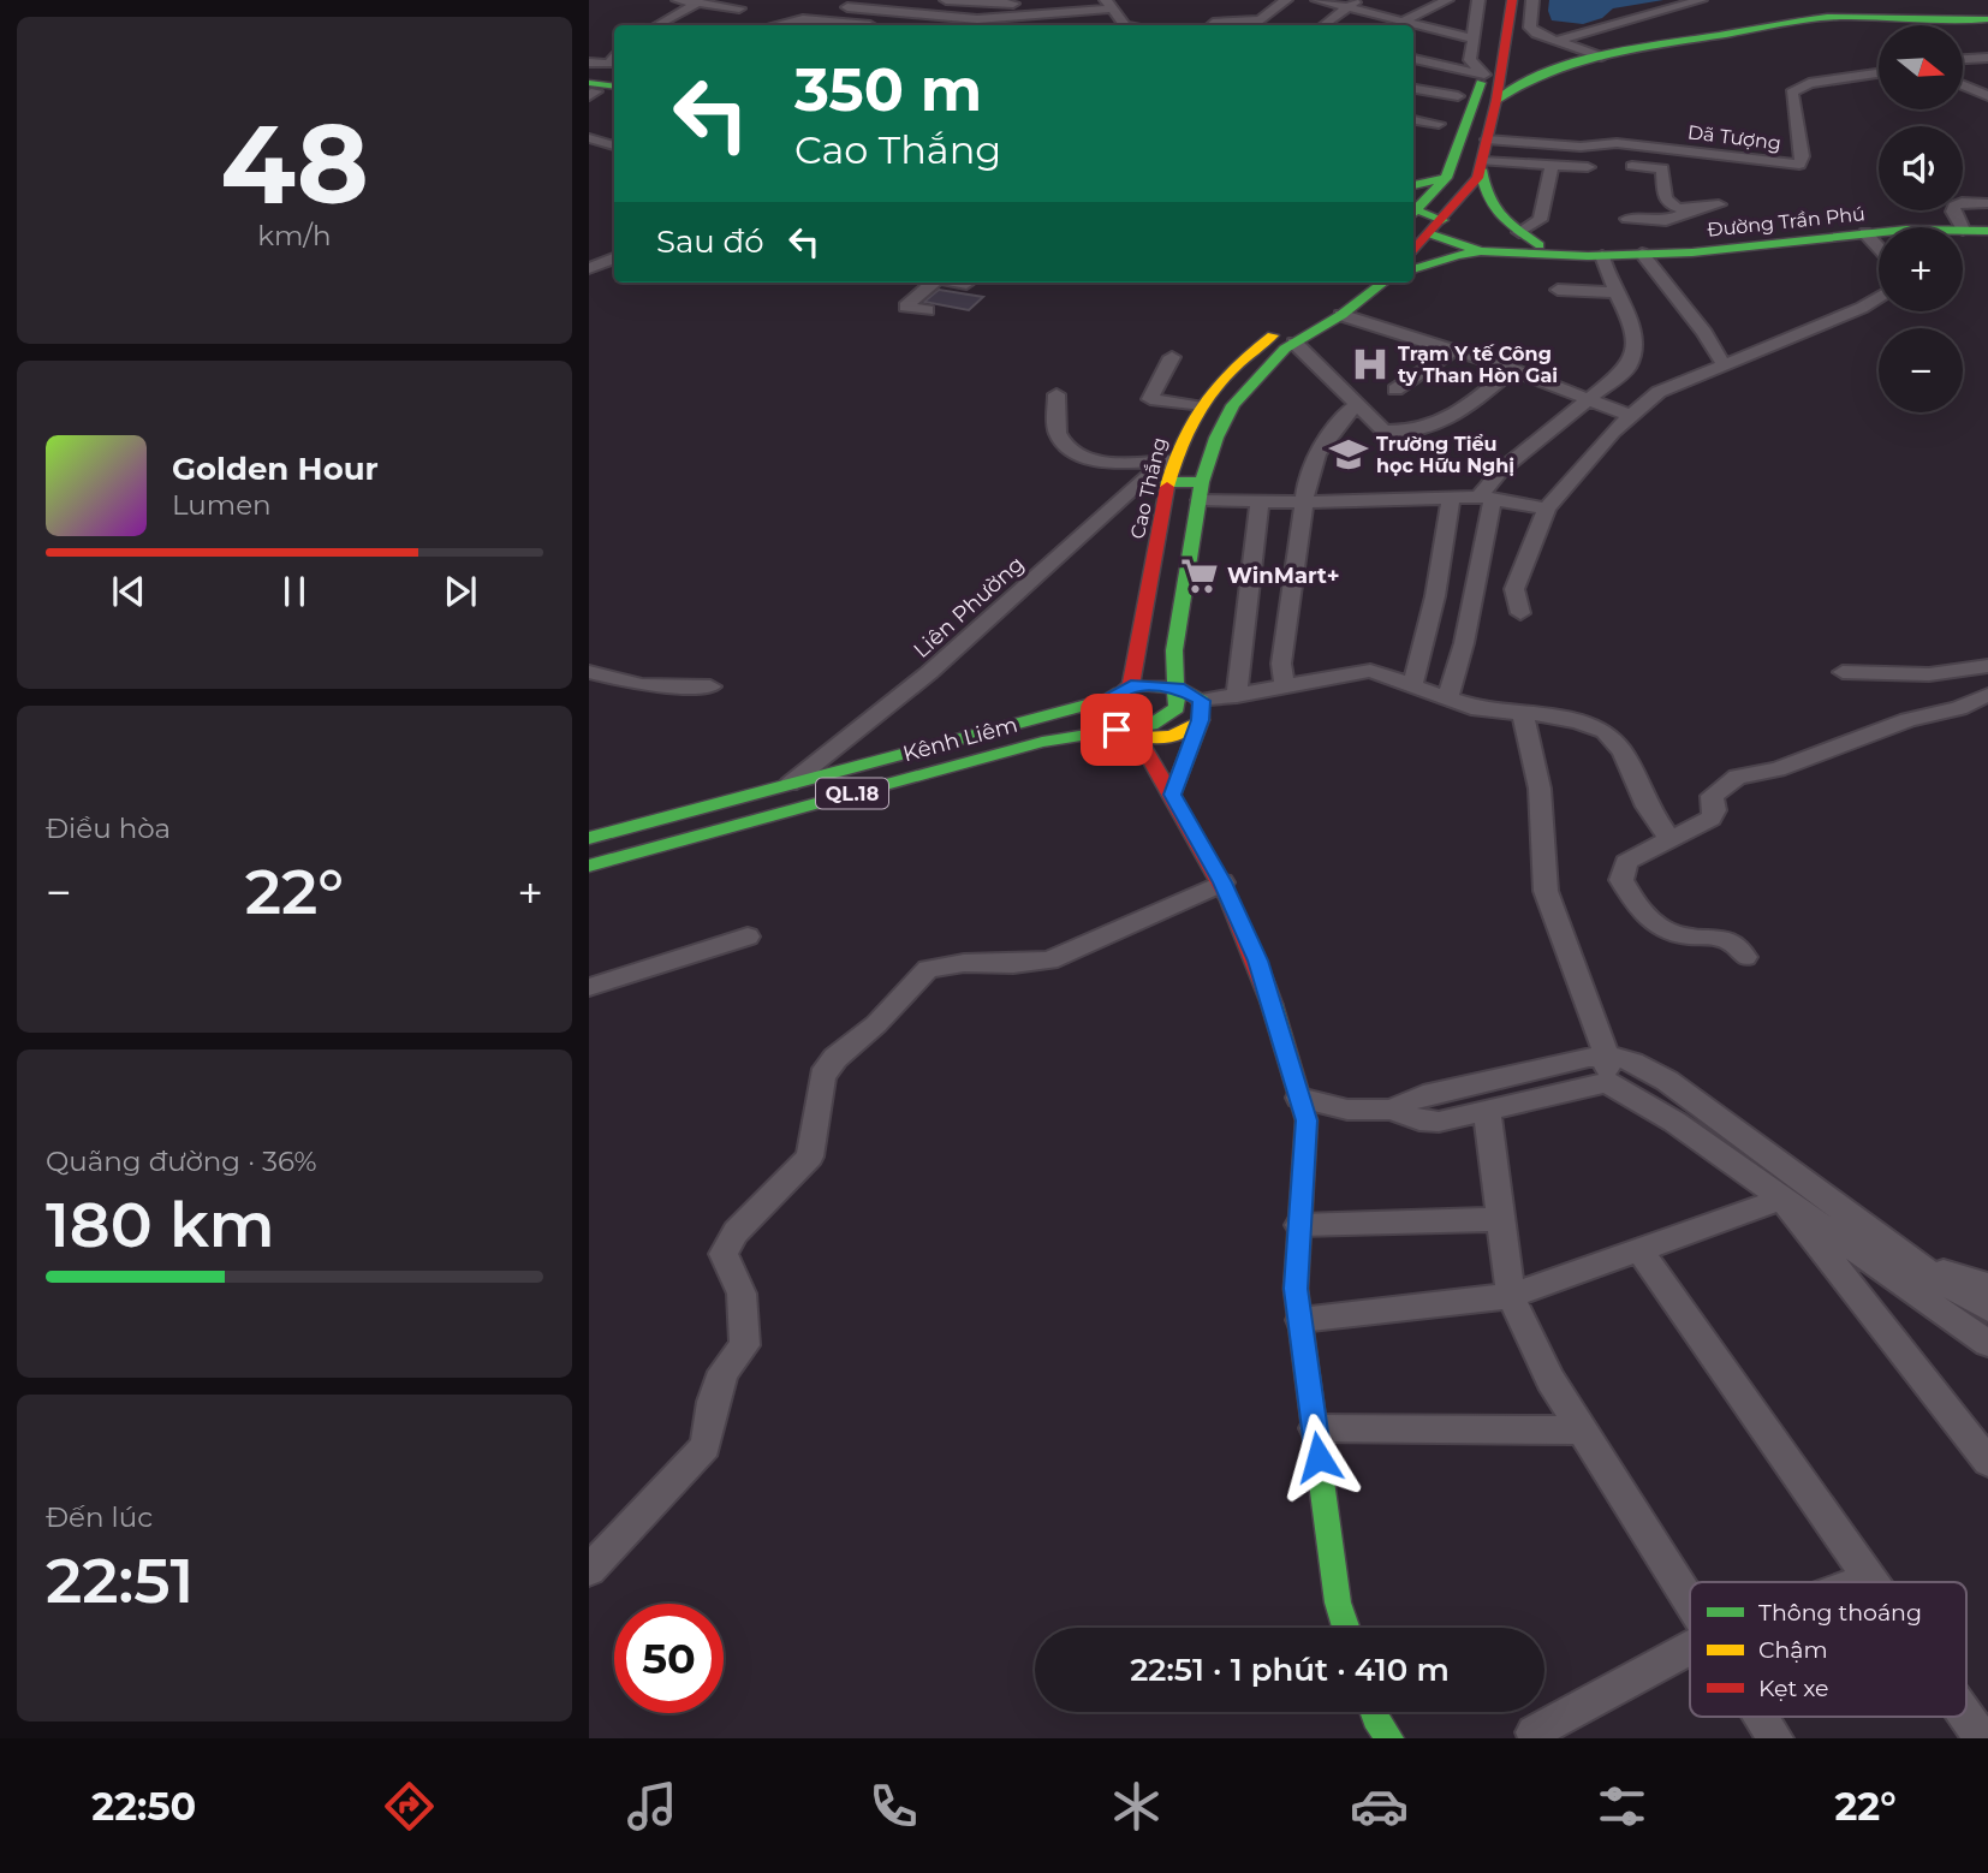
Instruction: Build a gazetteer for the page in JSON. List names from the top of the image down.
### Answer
{
  "streets": {
    "main road": [
      "Đường Trần Phú",
      "Cao Thắng",
      "Kênh Liêm",
      "QL.18"
    ],
    "street": ["Dã Tượng", "Liên Phường"]
  },
  "crossings": [
    ["Cao Thắng", "Liên Phường"],
    ["Cao Thắng", "Kênh Liêm"],
    ["Liên Phường", "Kênh Liêm"]
  ],
  "places": {
    "hospital": ["Trạm Y tế Công ty Than Hòn Gai"],
    "school or university": ["Trường Tiểu học Hữu Nghị"],
    "supermarket": ["WinMart+"]
  },
  "legend": ["Thông thoáng", "Chậm", "Kẹt xe"],
  "north": "right",
  "page": {
    "tile": [
      ["48", "km/h"],
      "Điều hòa",
      ["Quãng đường · 36%", "180 km"],
      ["Đến lúc", "22:51"]
    ],
    "map_buttons": ["+", "−"],
    "turn": ["350 m", "Cao Thắng"],
    "then": "Sau đó",
    "song": ["Golden Hour", "Lumen"],
    "heat": ["−", "22°", "+"],
    "limit": "50",
    "trip": "22:51 · 1 phút · 410 m",
    "tabs": ["22:50", "22°"]
  }
}
